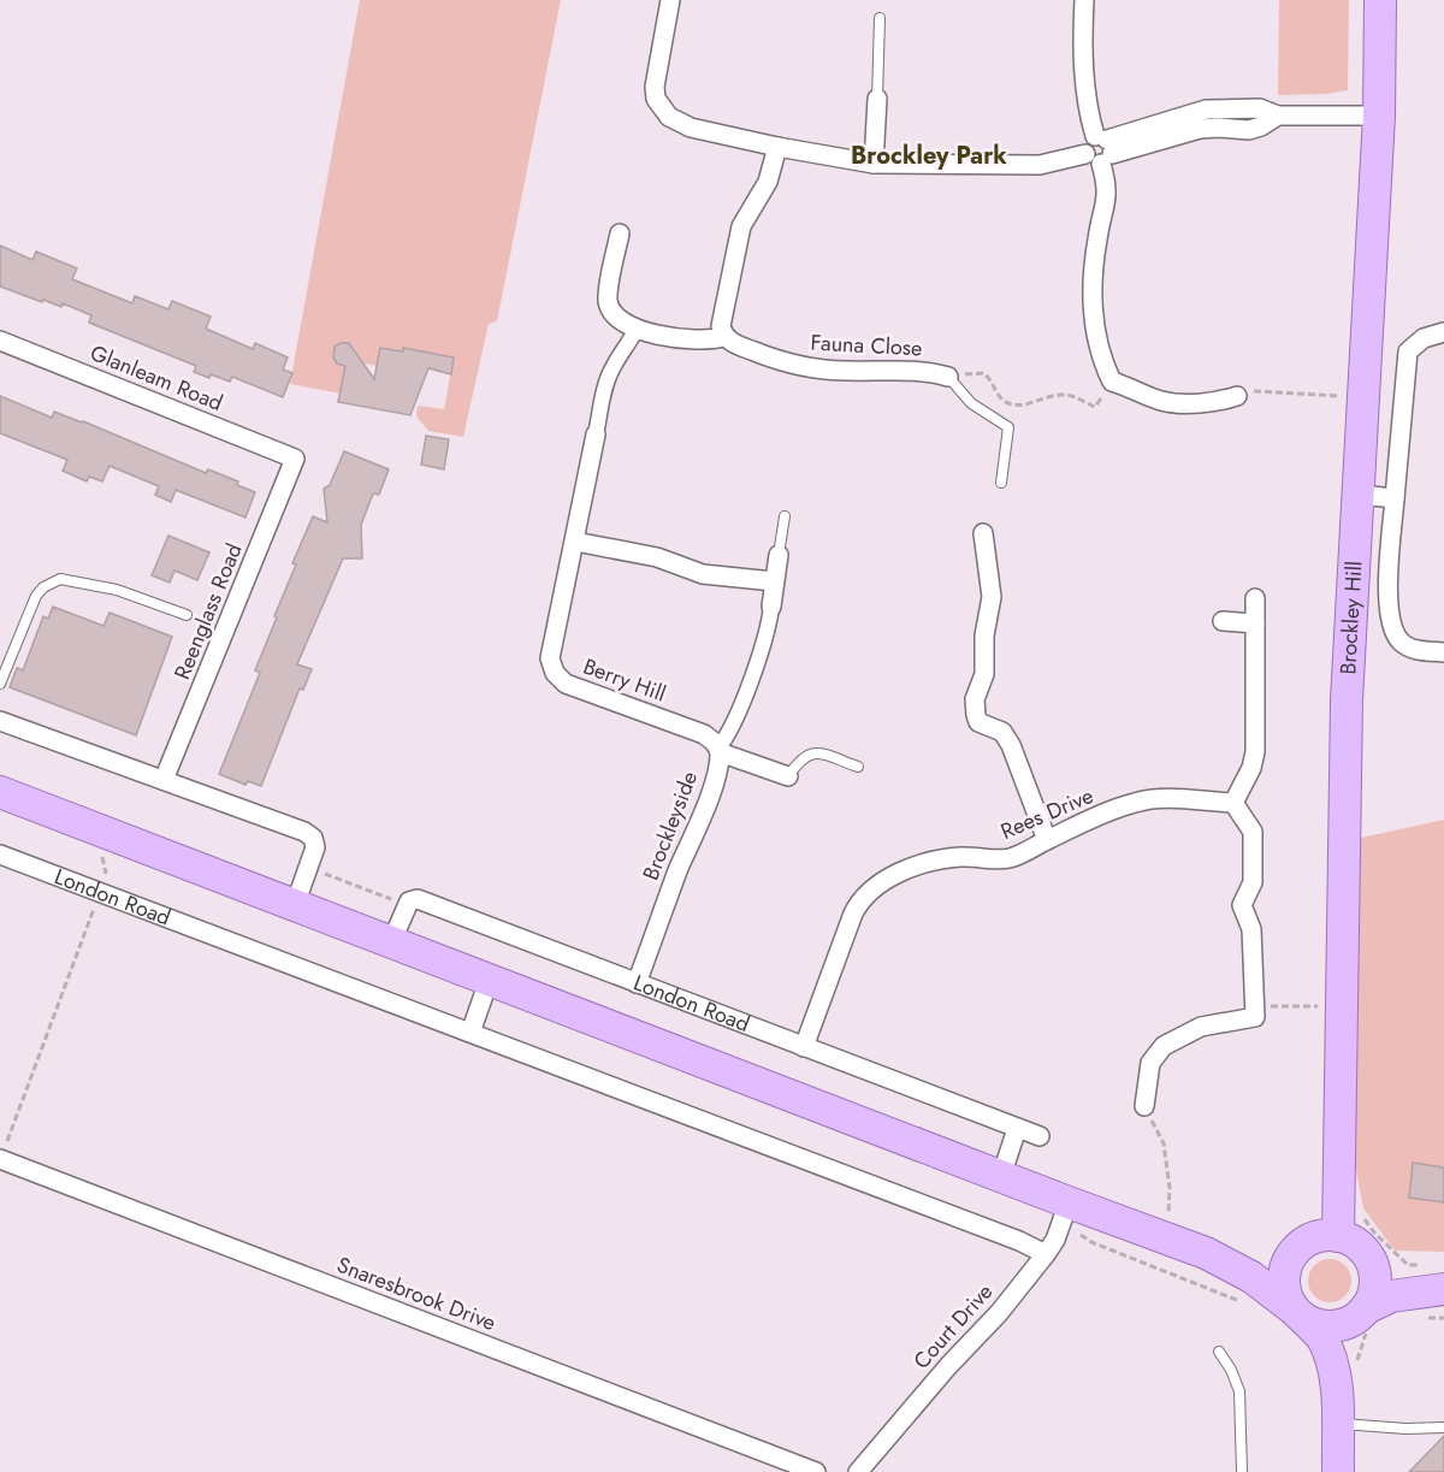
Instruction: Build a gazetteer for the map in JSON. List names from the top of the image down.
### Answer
{
  "streets": {
    "main road": ["Brockley Hill"],
    "street": [
      "Fauna Close",
      "Glanleam Road",
      "Reenglass Road",
      "Berry Hill",
      "Rees Drive",
      "Brockleyside",
      "London Road",
      "Snaresbrook Drive",
      "Court Drive"
    ]
  },
  "crossings": [
    ["Glanleam Road", "Reenglass Road"],
    ["Berry Hill", "Brockleyside"],
    ["Rees Drive", "London Road"],
    ["Brockleyside", "London Road"],
    ["London Road", "Court Drive"]
  ],
  "districts": ["Brockley Park"]
}
